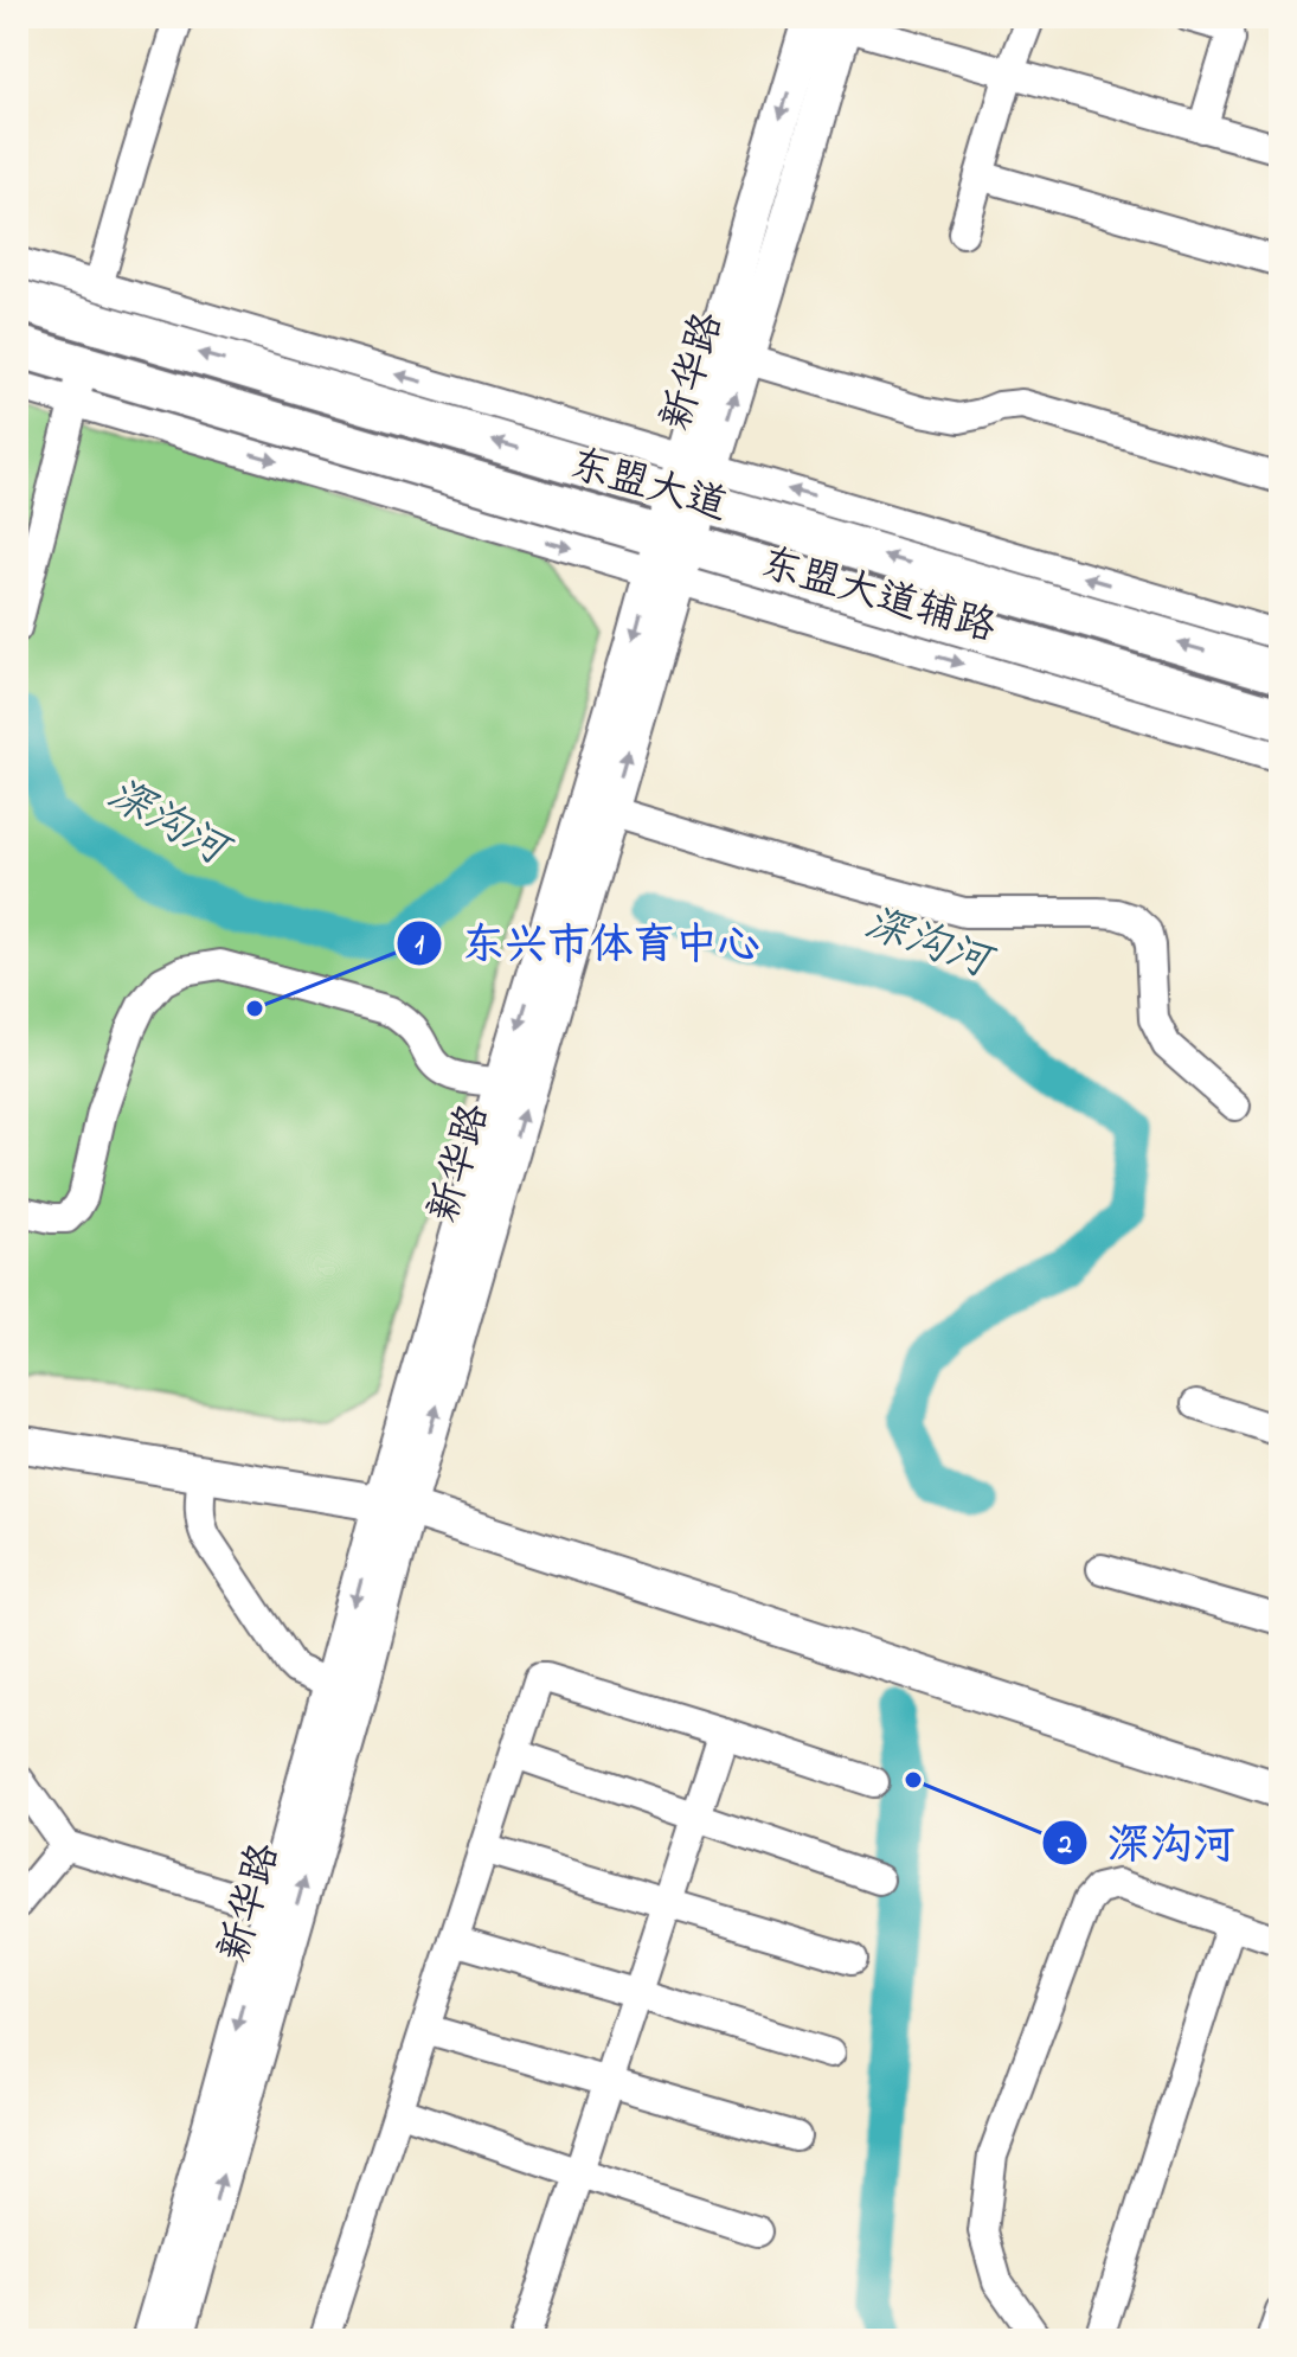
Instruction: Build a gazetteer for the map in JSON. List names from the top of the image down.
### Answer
{
  "streets": {
    "highway": ["东盟大道"],
    "main road": ["新华路"],
    "street": ["东盟大道辅路"]
  },
  "crossings": [
    ["新华路", "东盟大道"],
    ["新华路", "东盟大道辅路"],
    ["东盟大道", "东盟大道辅路"]
  ],
  "water": ["深沟河"],
  "places": ["东兴市体育中心", "深沟河"]
}
